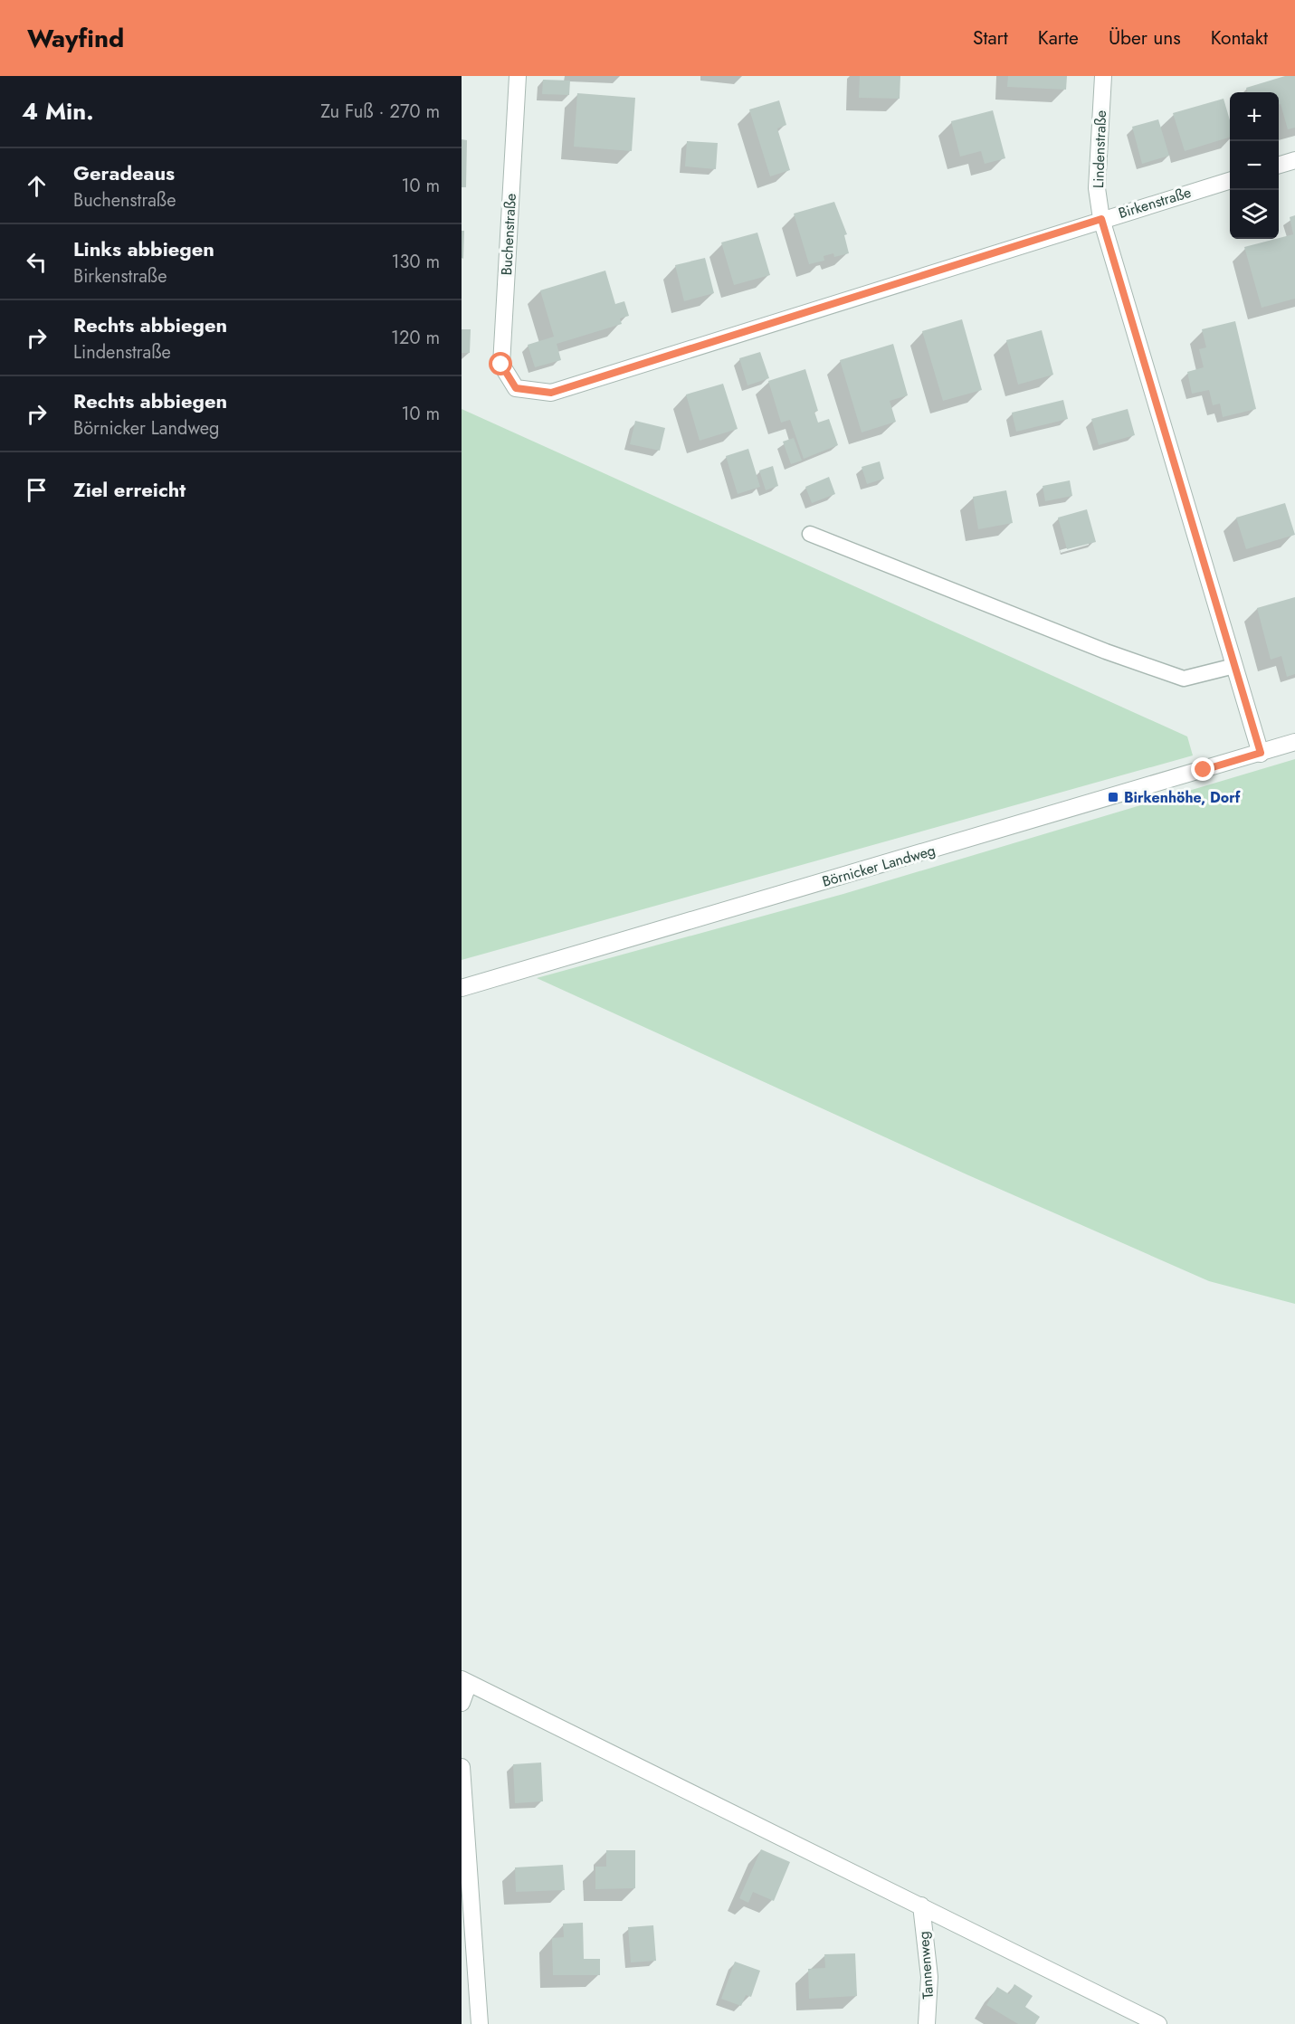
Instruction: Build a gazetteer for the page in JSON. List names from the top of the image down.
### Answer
{
  "streets": {
    "street": [
      "Lindenstraße",
      "Birkenstraße",
      "Buchenstraße",
      "Börnicker Landweg",
      "Tannenweg"
    ]
  },
  "crossings": [
    ["Lindenstraße", "Birkenstraße"],
    ["Lindenstraße", "Börnicker Landweg"],
    ["Birkenstraße", "Buchenstraße"]
  ],
  "places": {
    "transit": ["Birkenhöhe, Dorf"]
  },
  "page": {
    "header": "Wayfind",
    "nav": [
      "Start",
      "Karte",
      "Über uns",
      "Kontakt"
    ],
    "heading": ["4 Min.", "Zu Fuß · 270 m"],
    "map_buttons": ["+", "−"],
    "list": [
      ["Geradeaus", "Buchenstraße", "10 m"],
      ["Links abbiegen", "Birkenstraße", "130 m"],
      ["Rechts abbiegen", "Lindenstraße", "120 m"],
      ["Rechts abbiegen", "Börnicker Landweg", "10 m"],
      "Ziel erreicht"
    ]
  }
}
